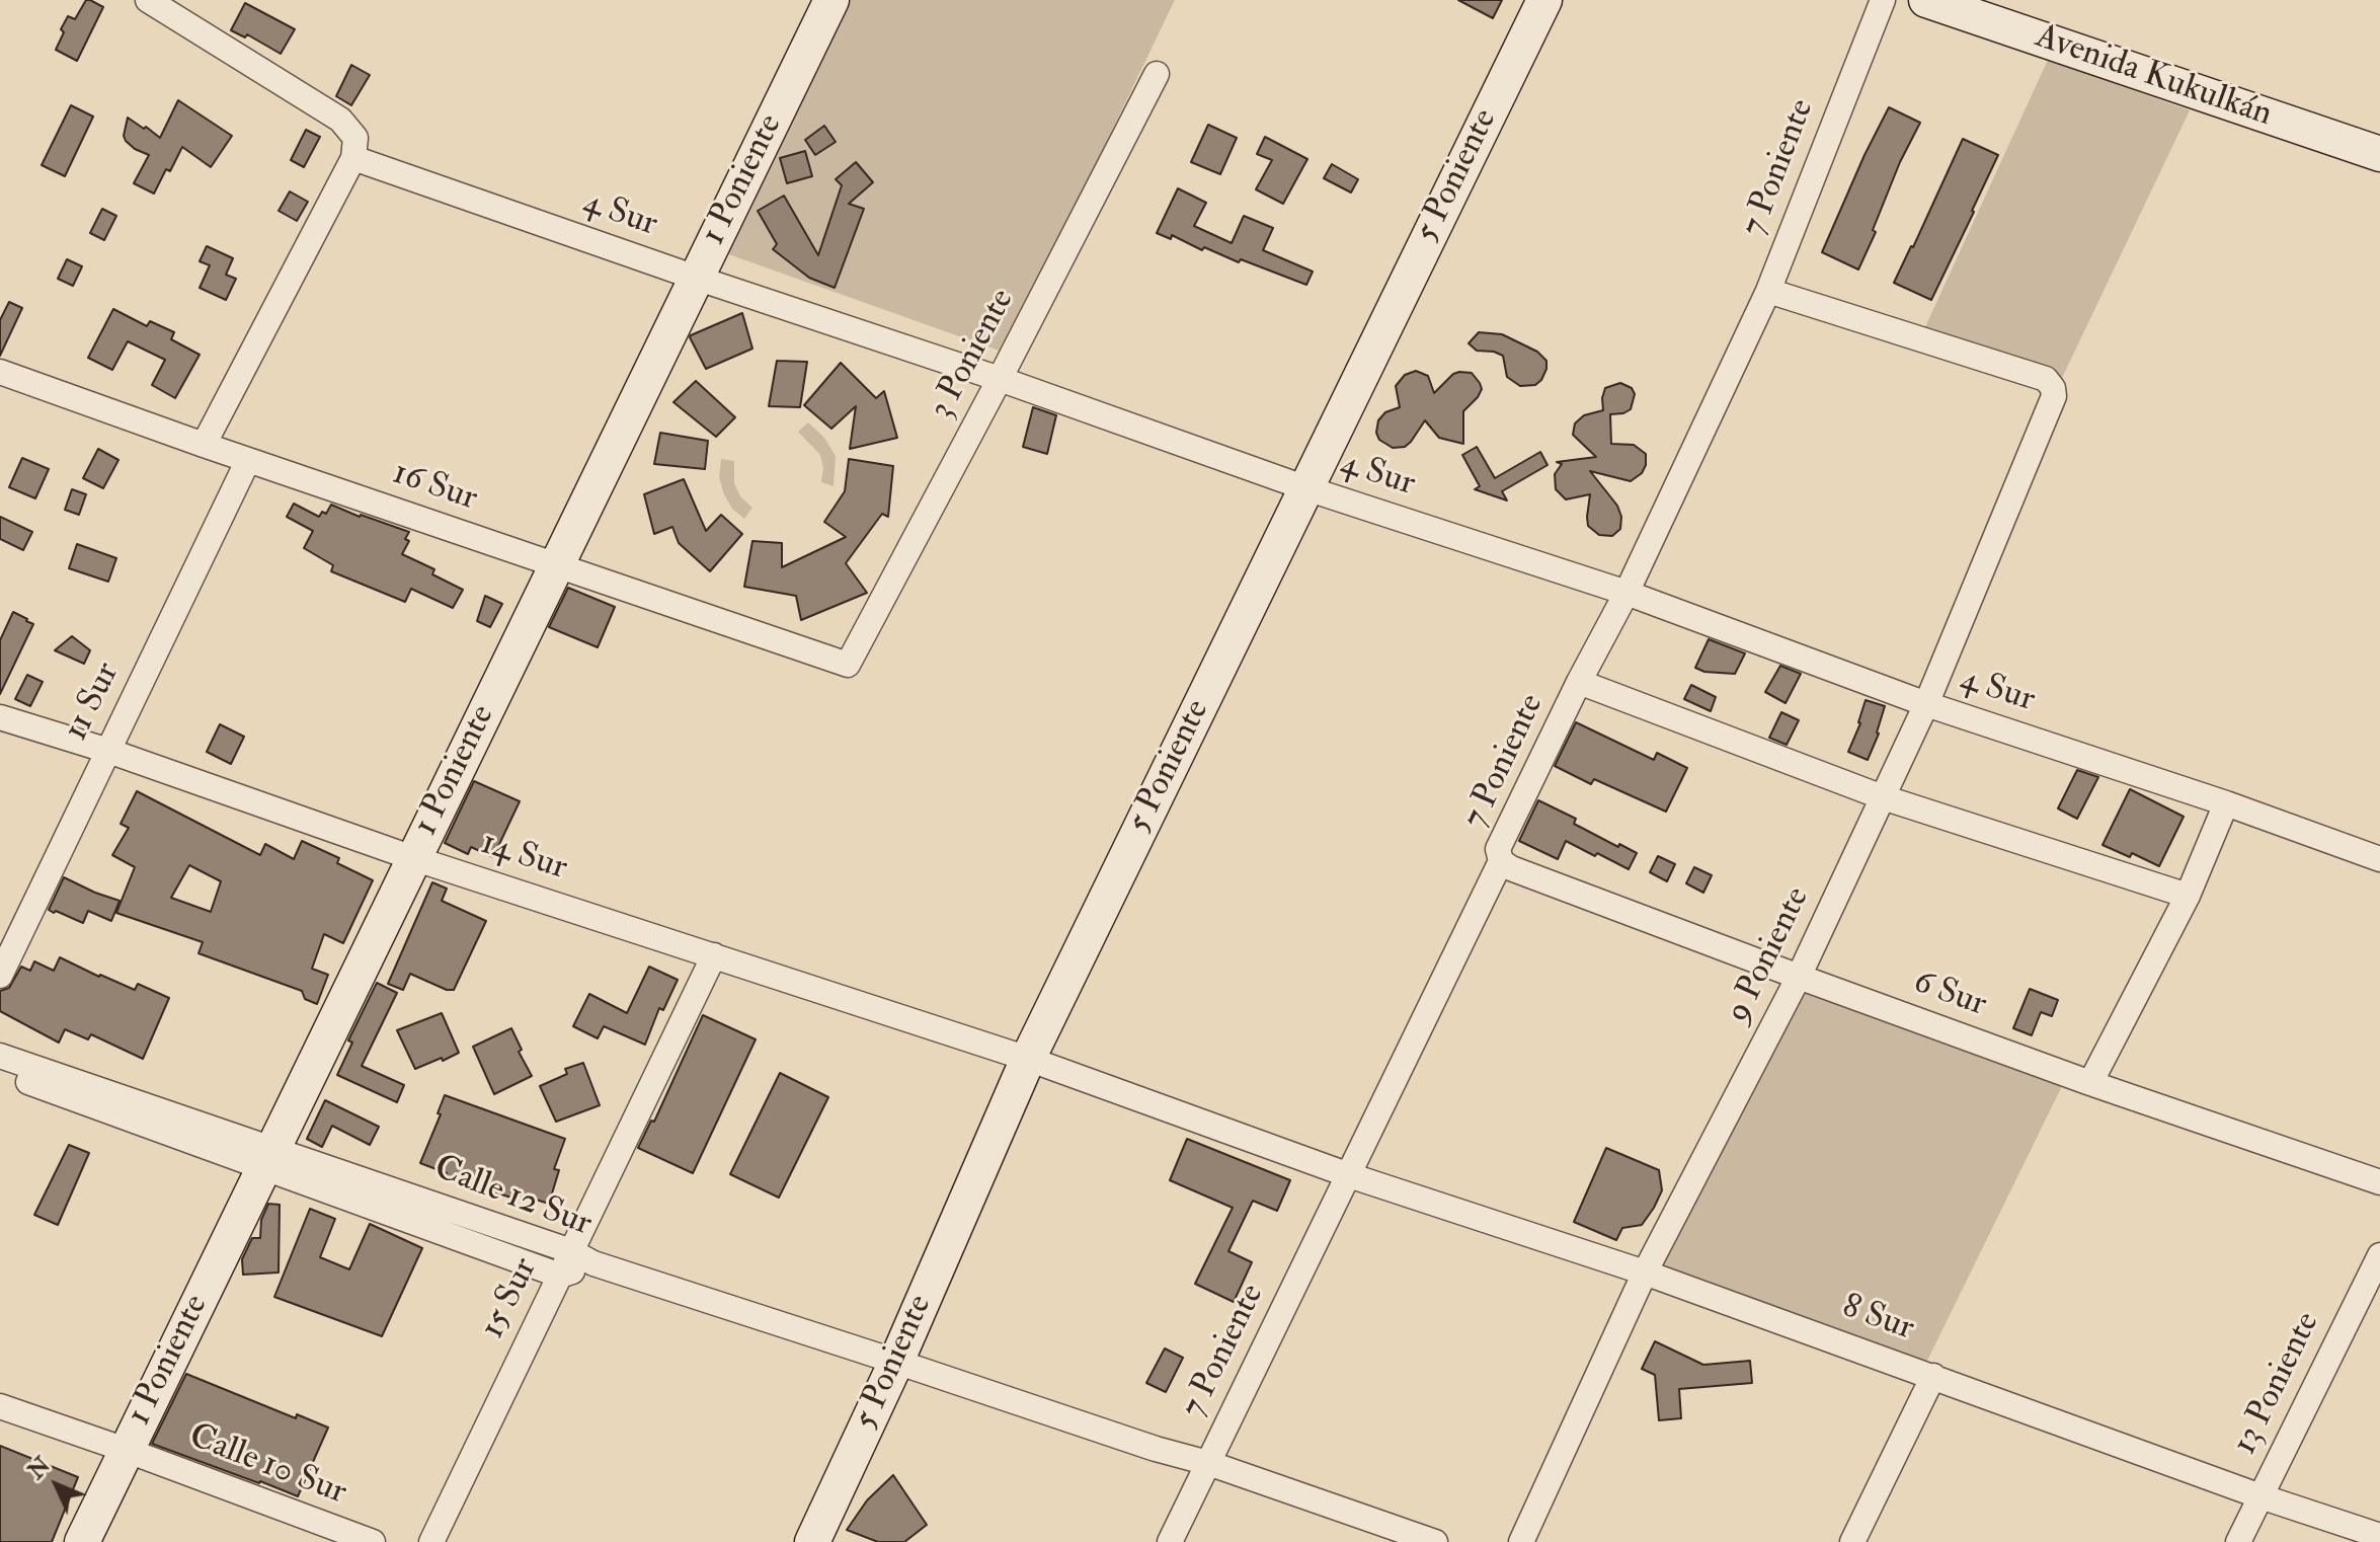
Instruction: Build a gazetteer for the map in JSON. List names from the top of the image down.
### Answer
{
  "streets": {
    "street": [
      "Avenida Kukulkán",
      "7 Poniente",
      "5 Poniente",
      "1 Poniente",
      "4 Sur",
      "3 Poniente",
      "16 Sur",
      "11 Sur",
      "14 Sur",
      "9 Poniente",
      "6 Sur",
      "Calle 12 Sur",
      "15 Sur",
      "8 Sur",
      "13 Poniente",
      "Calle 10 Sur"
    ]
  },
  "crossings": [
    ["7 Poniente", "4 Sur"],
    ["7 Poniente", "14 Sur"],
    ["7 Poniente", "9 Poniente"],
    ["7 Poniente", "6 Sur"],
    ["7 Poniente", "8 Sur"],
    ["5 Poniente", "4 Sur"],
    ["5 Poniente", "14 Sur"],
    ["1 Poniente", "4 Sur"],
    ["1 Poniente", "16 Sur"],
    ["1 Poniente", "14 Sur"],
    ["1 Poniente", "Calle 12 Sur"],
    ["1 Poniente", "Calle 10 Sur"],
    ["4 Sur", "3 Poniente"],
    ["4 Sur", "9 Poniente"],
    ["3 Poniente", "16 Sur"],
    ["16 Sur", "11 Sur"],
    ["11 Sur", "14 Sur"],
    ["14 Sur", "15 Sur"],
    ["14 Sur", "8 Sur"],
    ["9 Poniente", "6 Sur"],
    ["9 Poniente", "8 Sur"],
    ["Calle 12 Sur", "15 Sur"],
    ["8 Sur", "13 Poniente"]
  ],
  "north": "top left"
}
